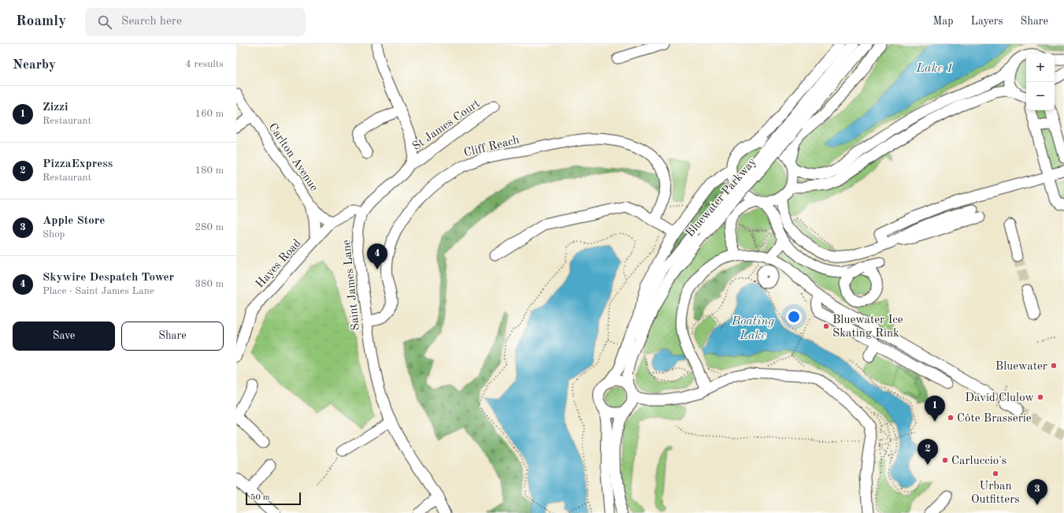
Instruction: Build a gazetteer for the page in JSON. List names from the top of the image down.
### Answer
{
  "streets": {
    "street": [
      "St James Court",
      "Cliff Reach",
      "Carlton Avenue",
      "Bluewater Parkway",
      "Hayes Road",
      "Saint James Lane"
    ]
  },
  "crossings": [
    ["St James Court", "Saint James Lane"],
    ["Cliff Reach", "Saint James Lane"],
    ["Carlton Avenue", "Hayes Road"],
    ["Hayes Road", "Saint James Lane"]
  ],
  "water": ["Lake 1", "Boating Lake"],
  "places": [
    "Bluewater Ice Skating Rink",
    "Bluewater",
    "David Clulow",
    "Côte Brasserie",
    "Carluccio's",
    "Urban Outfitters"
  ],
  "scale_bar": "50 m",
  "page": {
    "header": "Roamly",
    "search": "Search here",
    "nav": ["Map", "Layers", "Share"],
    "heading": ["Nearby", "4 results"],
    "map_buttons": ["+", "−"],
    "list": [
      {
        "mark": "1",
        "name": "Zizzi",
        "note": "Restaurant",
        "value": "160 m"
      },
      {
        "mark": "2",
        "name": "PizzaExpress",
        "note": "Restaurant",
        "value": "180 m"
      },
      {
        "mark": "3",
        "name": "Apple Store",
        "note": "Shop",
        "value": "280 m"
      },
      {
        "mark": "4",
        "name": "Skywire Despatch Tower",
        "note": "Place · Saint James Lane",
        "value": "380 m"
      }
    ],
    "pins": [
      "4",
      "1",
      "2",
      "3"
    ],
    "buttons": ["Save", "Share"],
    "scale": "50 m"
  }
}
